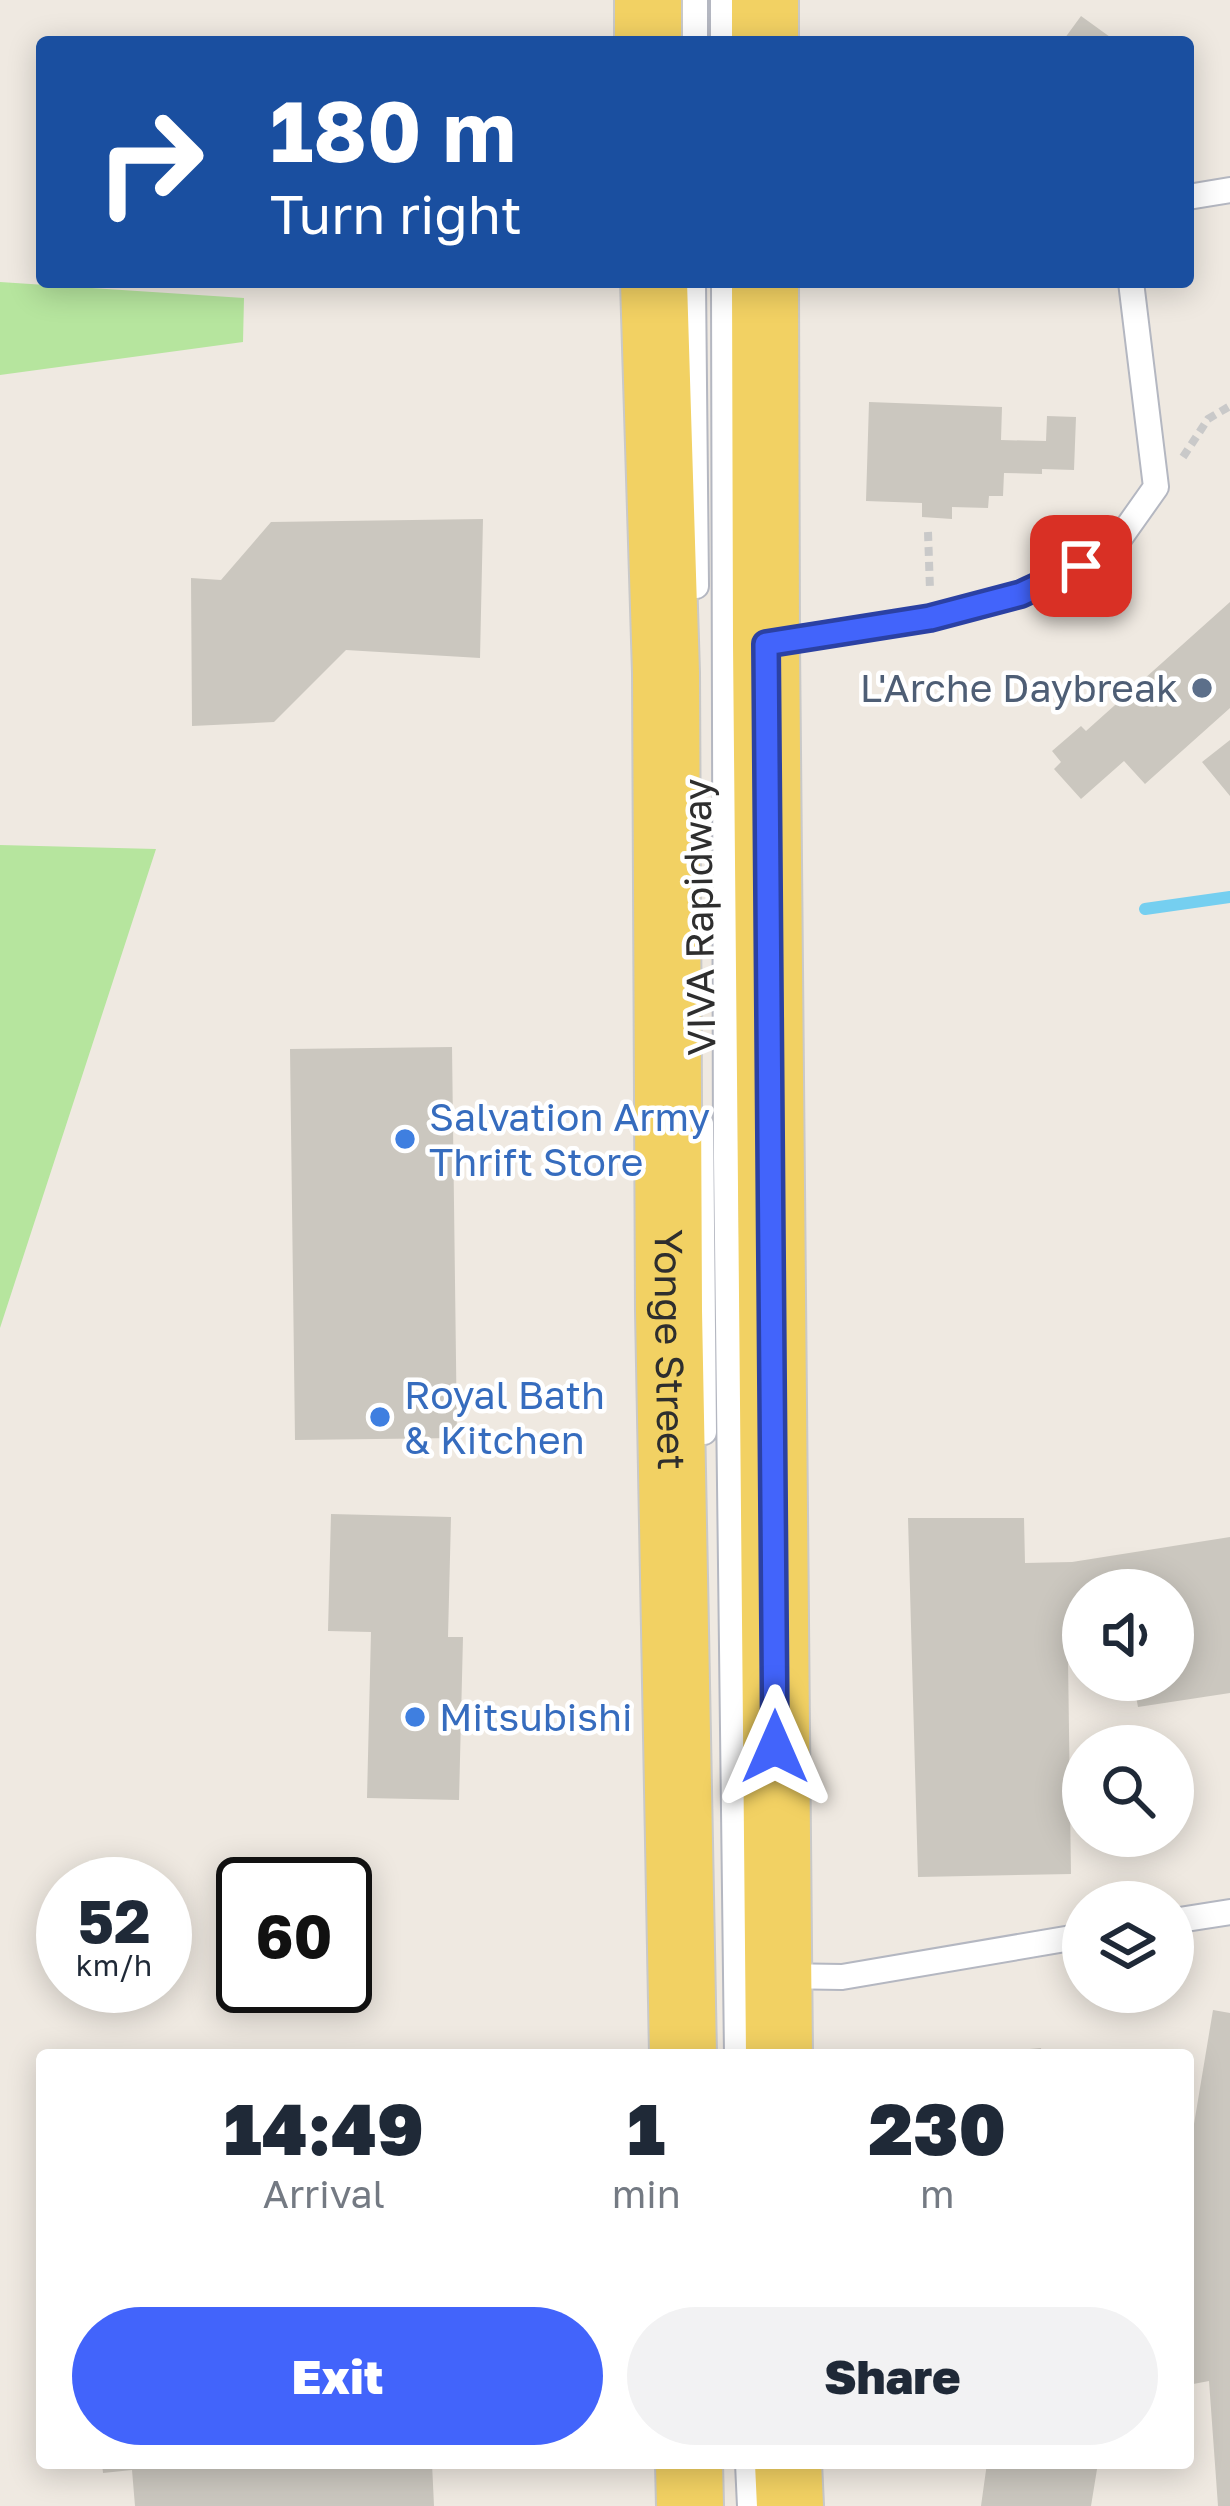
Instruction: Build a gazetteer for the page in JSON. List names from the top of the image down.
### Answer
{
  "streets": {
    "main road": ["Yonge Street"],
    "lane": ["VIVA Rapidway"]
  },
  "places": [
    "L'Arche Daybreak",
    "Salvation Army Thrift Store",
    "Royal Bath & Kitchen",
    "Mitsubishi"
  ],
  "page": {
    "turn": ["180 m", "Turn right"],
    "speed": "52 km/h",
    "limit": "60",
    "eta": [
      "14:49",
      "Arrival",
      "1",
      "min",
      "230",
      "m"
    ],
    "buttons": ["Exit", "Share"]
  }
}
